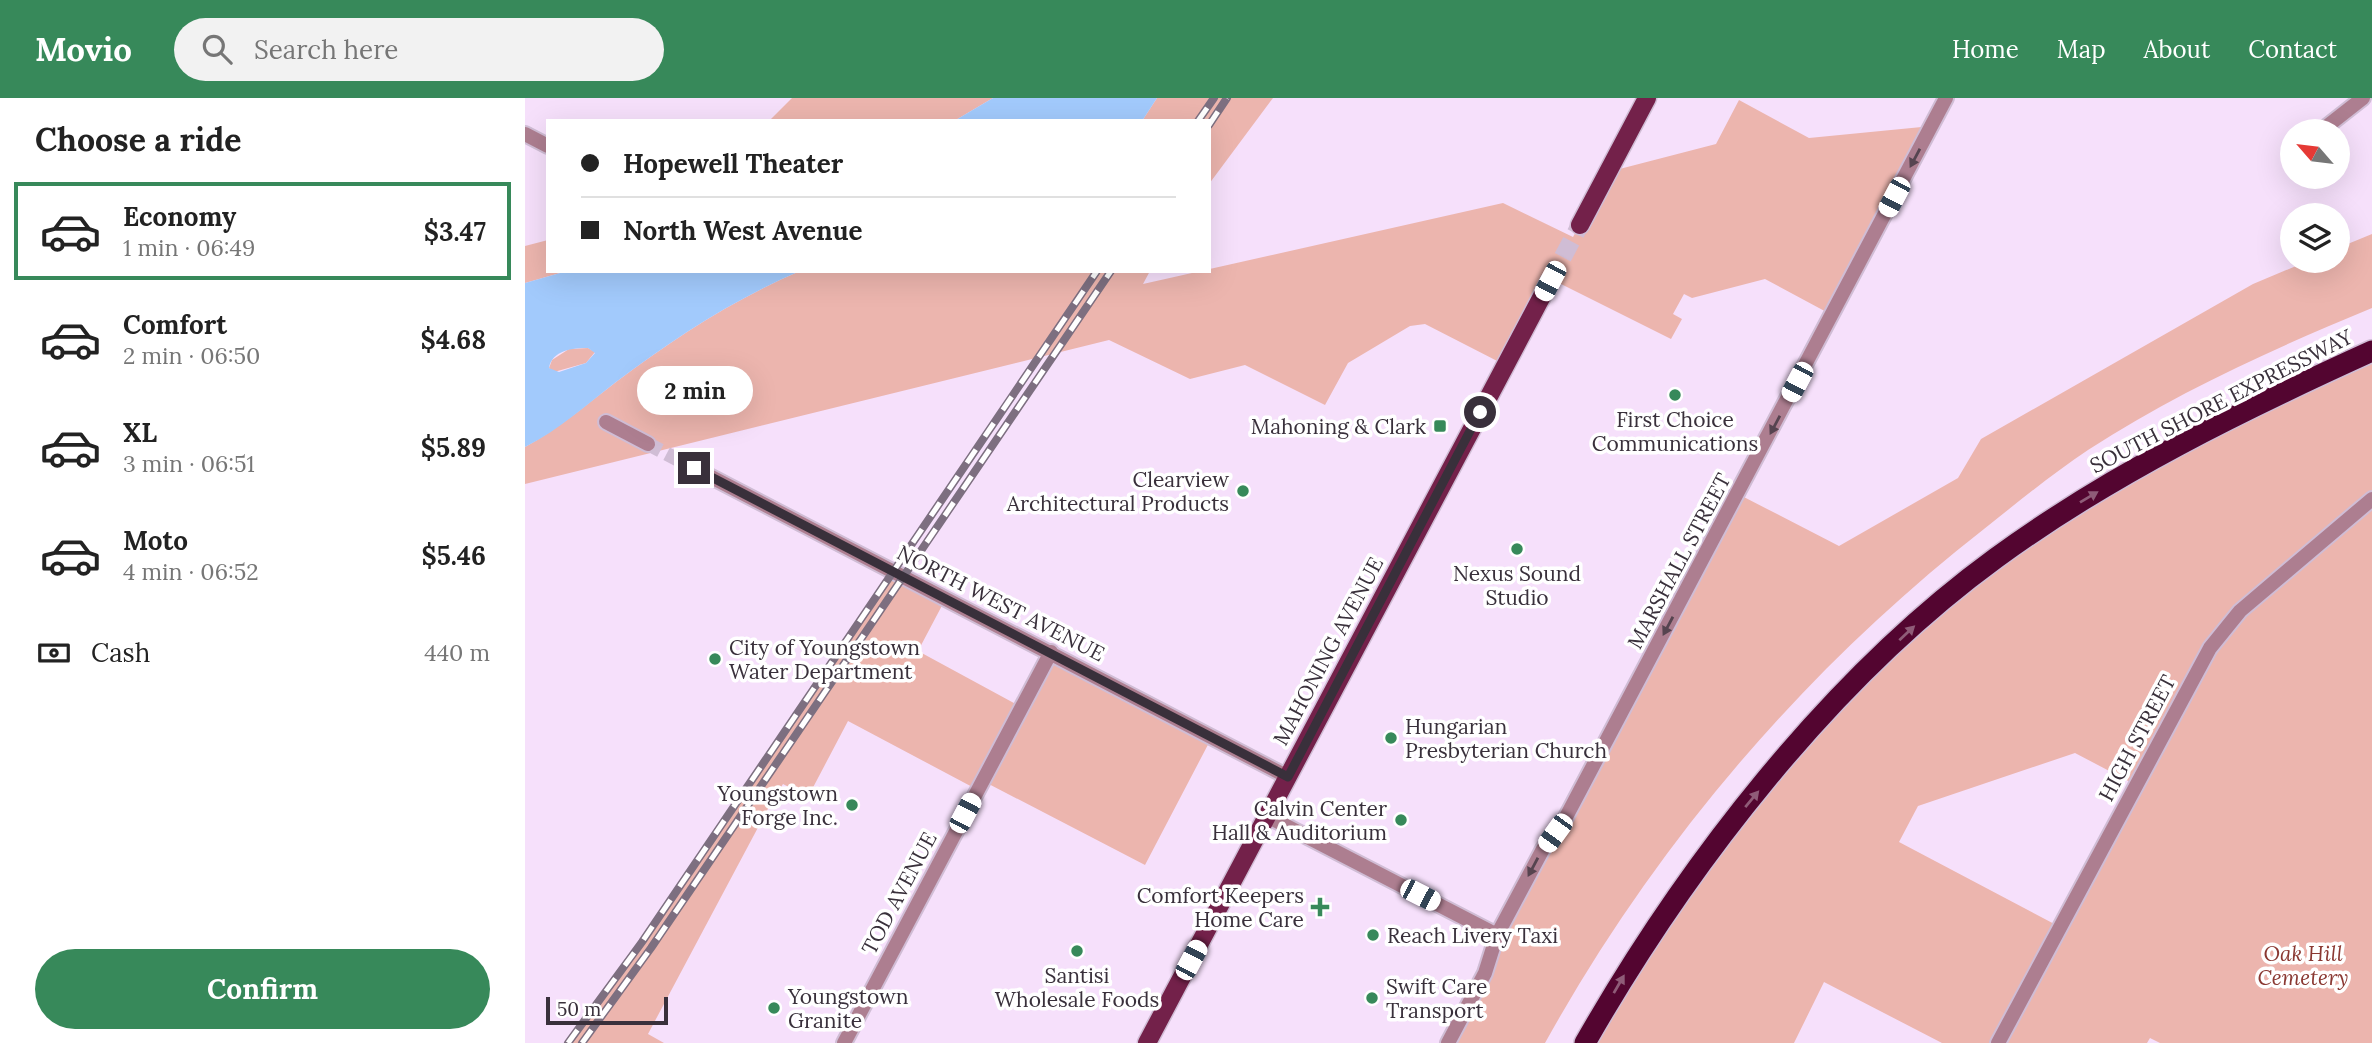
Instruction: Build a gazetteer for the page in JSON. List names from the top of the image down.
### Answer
{
  "streets": {
    "highway": ["SOUTH SHORE EXPRESSWAY"],
    "main road": ["MAHONING AVENUE"],
    "street": [
      "MARSHALL STREET",
      "NORTH WEST AVENUE",
      "HIGH STREET",
      "TOD AVENUE"
    ]
  },
  "crossings": [
    ["NORTH WEST AVENUE", "MAHONING AVENUE"],
    ["NORTH WEST AVENUE", "TOD AVENUE"]
  ],
  "one_way": ["SOUTH SHORE EXPRESSWAY", "MARSHALL STREET"],
  "parks": ["Oak Hill Cemetery"],
  "places": {
    "other": [
      "First Choice Communications",
      "Clearview Architectural Products",
      "Nexus Sound Studio",
      "City of Youngstown Water Department",
      "Hungarian Presbyterian Church",
      "Youngstown Forge Inc.",
      "Calvin Center Hall & Auditorium",
      "Reach Livery Taxi",
      "Santisi Wholesale Foods",
      "Swift Care Transport",
      "Youngstown Granite"
    ],
    "transit": ["Mahoning & Clark"],
    "health": ["Comfort Keepers Home Care"]
  },
  "scale_bar": "50 m",
  "north": "top left",
  "page": {
    "header": "Movio",
    "search": "Search here",
    "nav": [
      "Home",
      "Map",
      "About",
      "Contact"
    ],
    "heading": "Choose a ride",
    "banner": ["Hopewell Theater", "North West Avenue"],
    "list": [
      {
        "name": "Economy",
        "note": "1 min · 06:49",
        "value": "$3.47"
      },
      {
        "name": "Comfort",
        "note": "2 min · 06:50",
        "value": "$4.68"
      },
      {
        "name": "XL",
        "note": "3 min · 06:51",
        "value": "$5.89"
      },
      {
        "name": "Moto",
        "note": "4 min · 06:52",
        "value": "$5.46"
      }
    ],
    "bubble": "2 min",
    "pay": ["Cash", "440 m"],
    "buttons": "Confirm",
    "scale": "50 m"
  }
}
